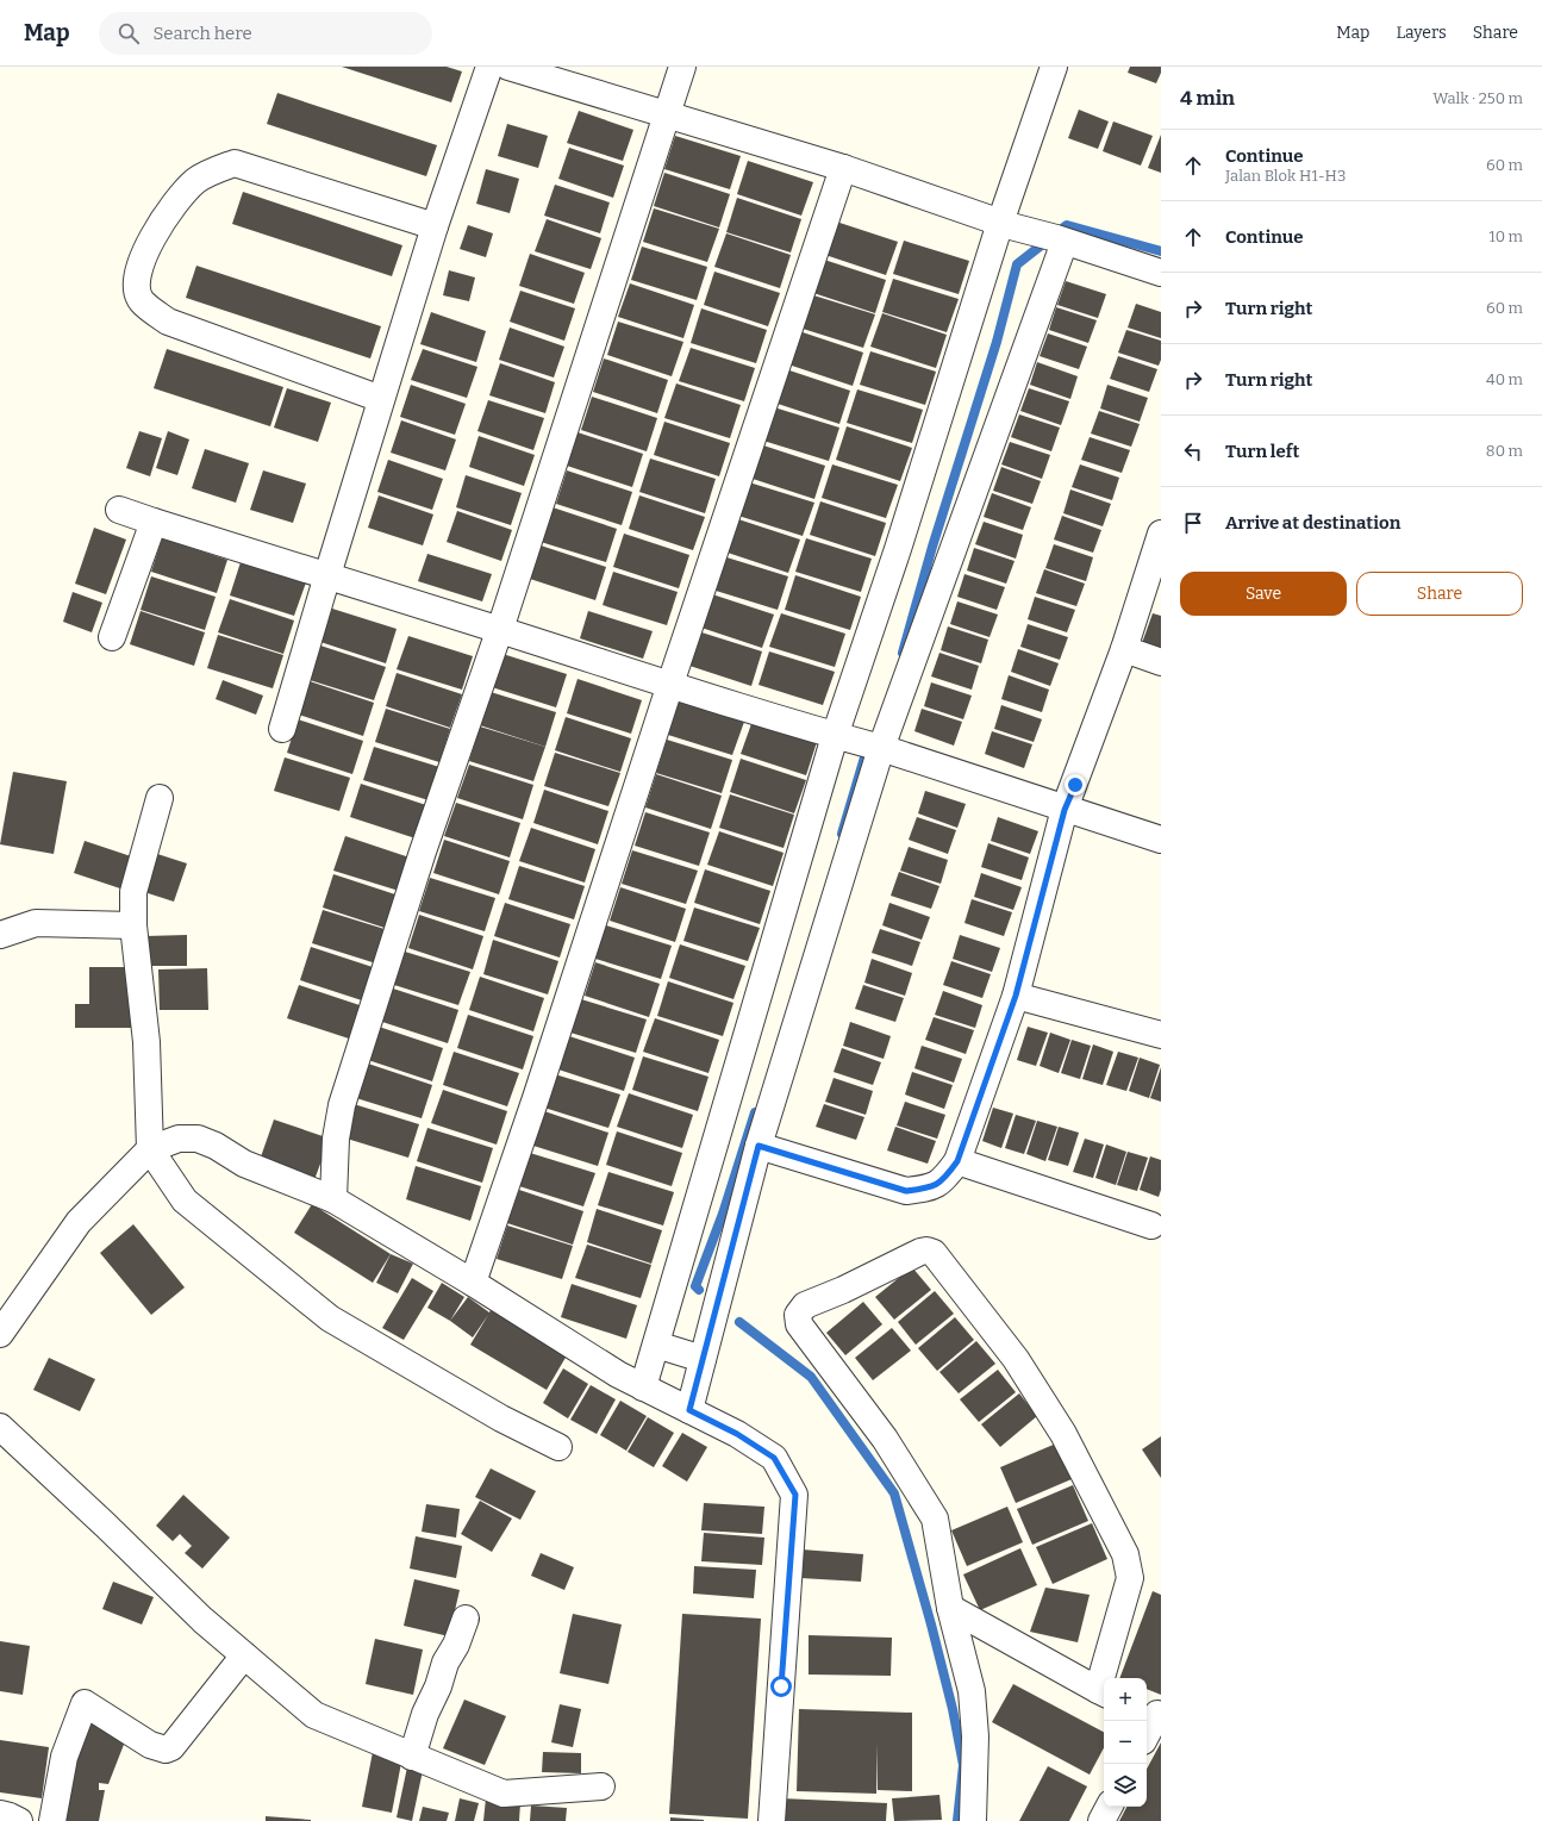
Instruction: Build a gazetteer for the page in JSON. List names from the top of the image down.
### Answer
{
  "page": {
    "header": "Map",
    "search": "Search here",
    "nav": ["Map", "Layers", "Share"],
    "heading": ["4 min", "Walk · 250 m"],
    "list": [
      ["Continue", "Jalan Blok H1-H3", "60 m"],
      ["Continue", "10 m"],
      ["Turn right", "60 m"],
      ["Turn right", "40 m"],
      ["Turn left", "80 m"],
      "Arrive at destination"
    ],
    "buttons": ["Save", "Share"],
    "map_buttons": ["+", "−"]
  }
}
